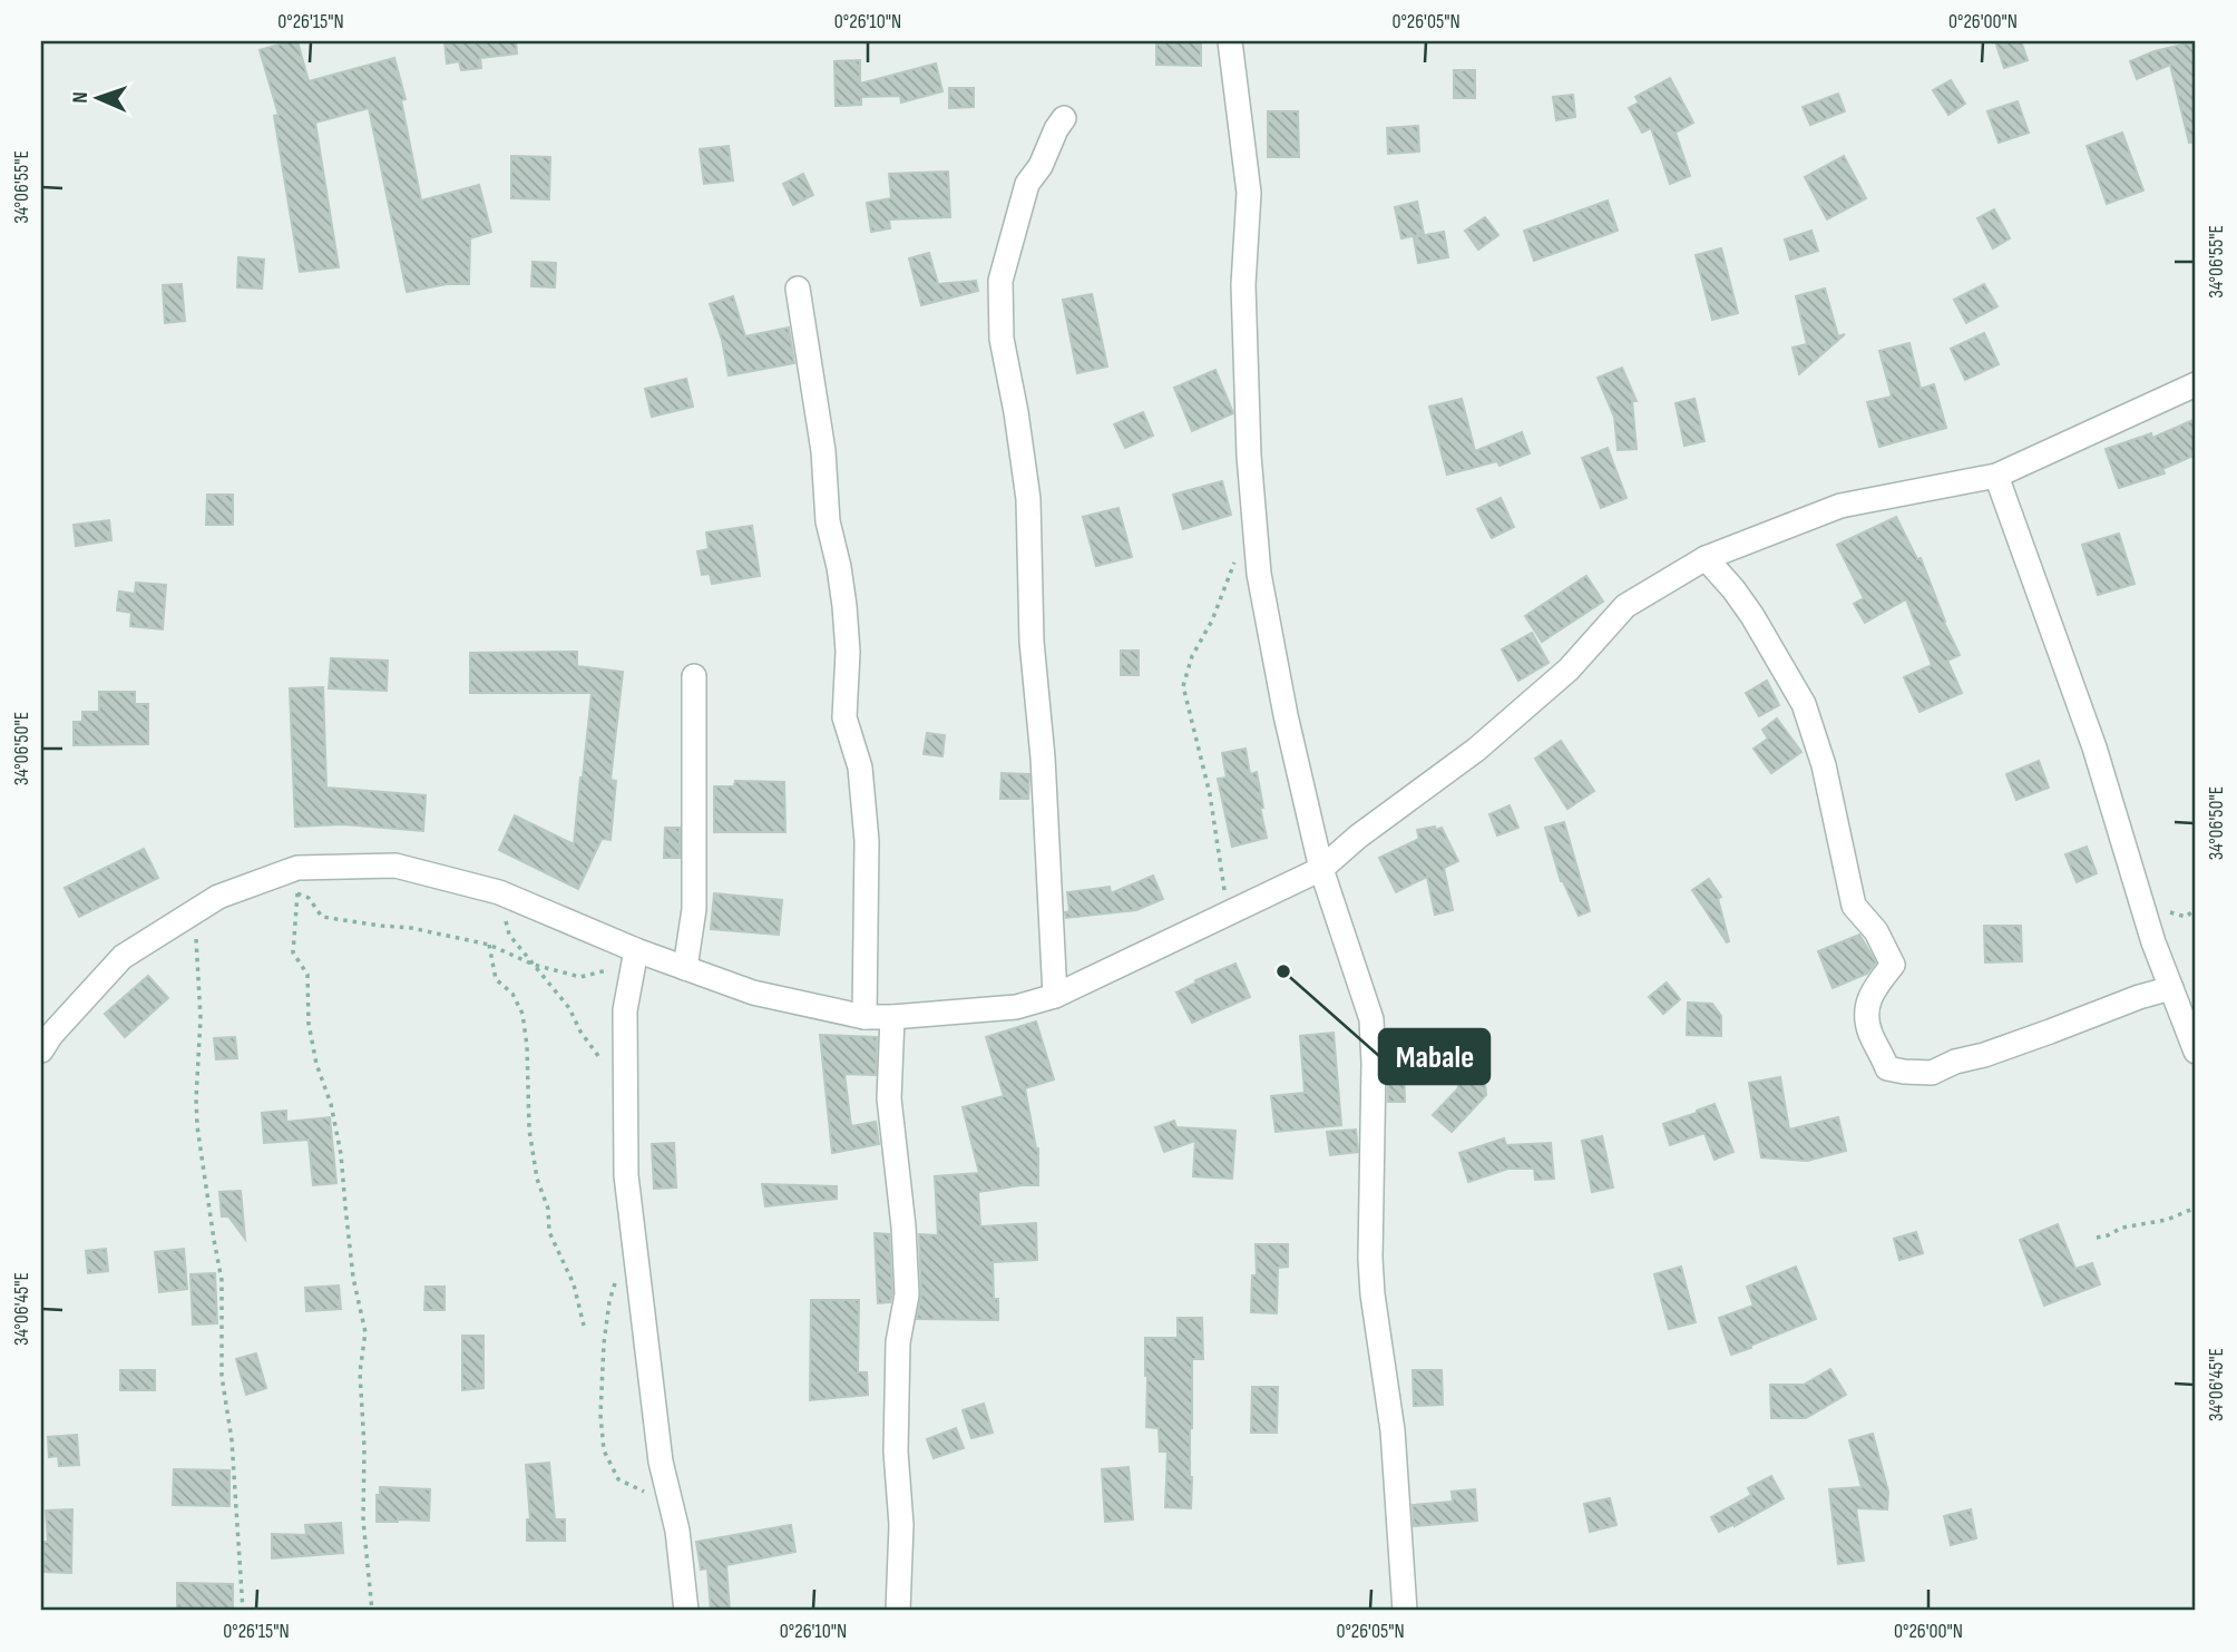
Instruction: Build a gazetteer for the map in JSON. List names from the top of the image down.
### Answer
{
  "places": ["Mabale"],
  "north": "left",
  "coordinates": [
    "0°26'15\"N",
    "0°26'10\"N",
    "0°26'05\"N",
    "0°26'00\"N",
    "34°06'55\"E",
    "34°06'50\"E",
    "34°06'45\"E"
  ]
}
